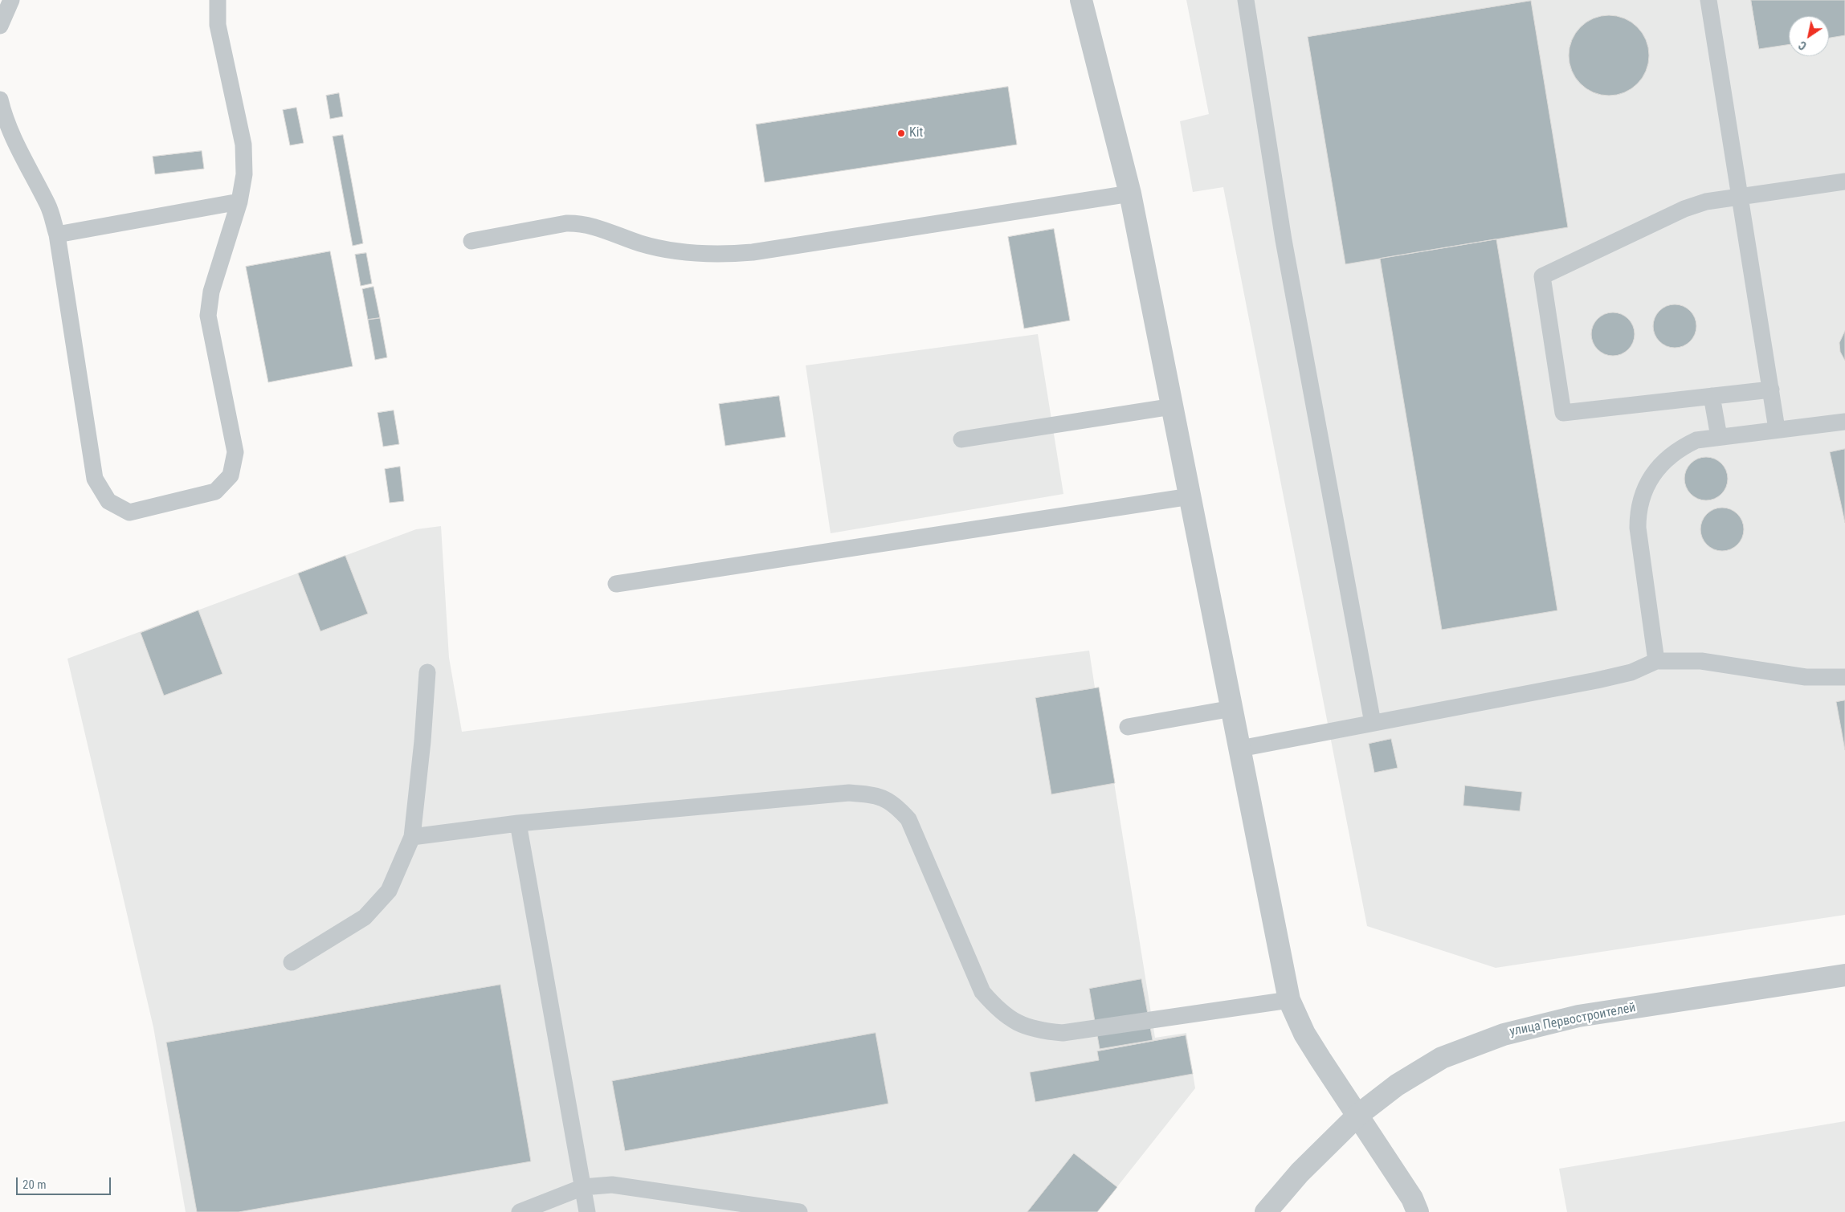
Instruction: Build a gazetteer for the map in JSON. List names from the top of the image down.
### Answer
{
  "streets": {
    "street": ["улица Первостроителей"]
  },
  "places": ["Kit"],
  "scale_bar": "20 m",
  "north": "bottom left"
}
